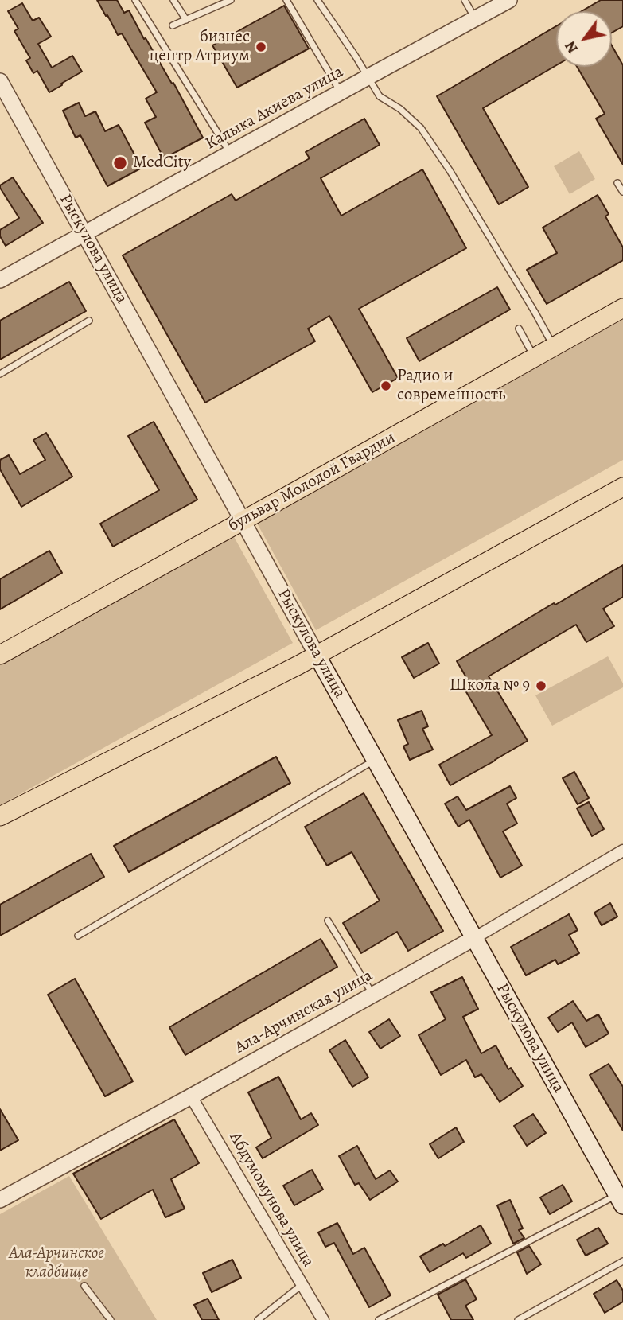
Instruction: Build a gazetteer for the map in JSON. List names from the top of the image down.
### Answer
{
  "streets": {
    "main road": ["Рыскулова улица", "бульвар Молодой Гвардии"],
    "street": ["Калыка Акиева улица", "Ала-Арчинская улица", "Абдумомунова улица"]
  },
  "crossings": [
    ["Калыка Акиева улица", "Рыскулова улица"],
    ["Рыскулова улица", "бульвар Молодой Гвардии"],
    ["Рыскулова улица", "Ала-Арчинская улица"],
    ["Ала-Арчинская улица", "Абдумомунова улица"]
  ],
  "parks": ["Ала-Арчинское кладбище"],
  "places": [
    "бизнес центр Атриум",
    "MedCity",
    "Радио и современность",
    "Школа № 9"
  ],
  "north": "bottom left"
}
